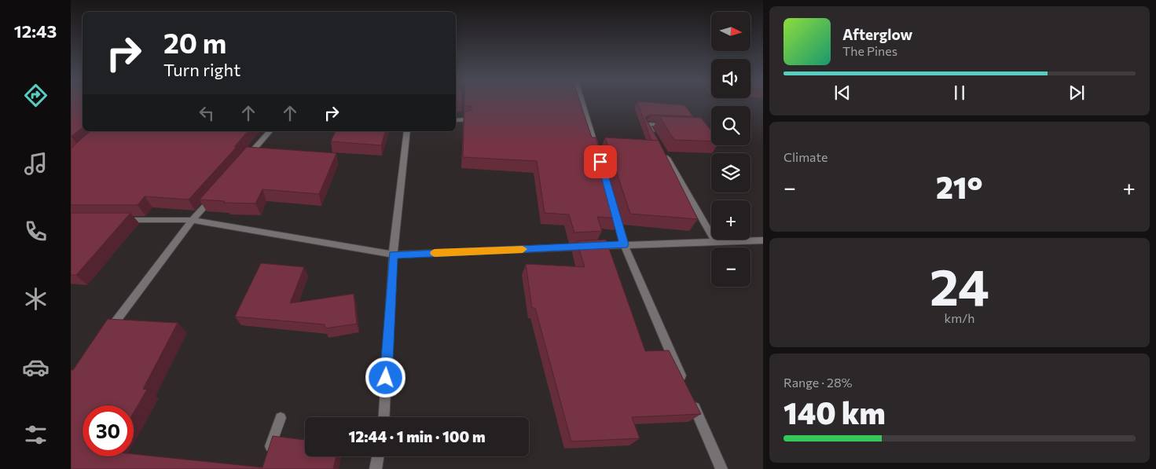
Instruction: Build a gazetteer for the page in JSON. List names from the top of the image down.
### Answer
{
  "north": "right",
  "page": {
    "tabs": "12:43",
    "map_buttons": ["+", "−"],
    "turn": ["20 m", "Turn right"],
    "song": ["Afterglow", "The Pines"],
    "tile": [
      "Climate",
      ["24", "km/h"],
      ["Range · 28%", "140 km"]
    ],
    "heat": ["−", "21°", "+"],
    "limit": "30",
    "trip": "12:44 · 1 min · 100 m"
  }
}
